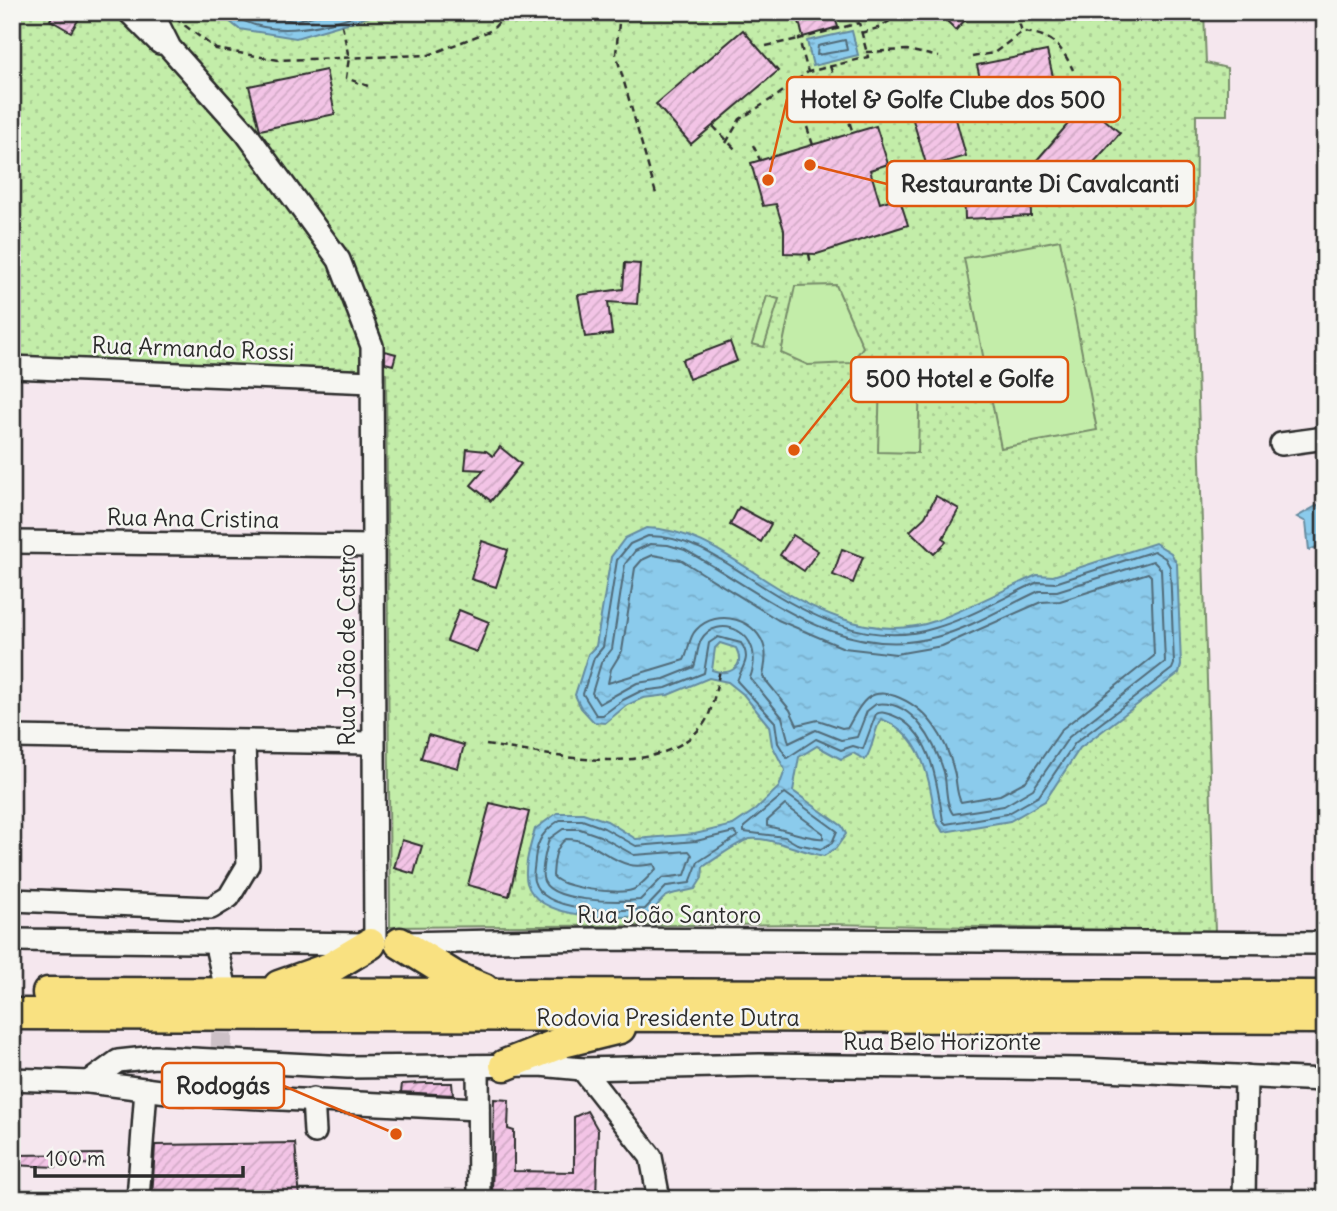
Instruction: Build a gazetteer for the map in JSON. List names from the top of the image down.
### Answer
{
  "streets": {
    "highway": ["Rodovia Presidente Dutra"],
    "street": [
      "Rua Armando Rossi",
      "Rua Ana Cristina",
      "Rua João de Castro",
      "Rua João Santoro",
      "Rua Belo Horizonte"
    ]
  },
  "crossings": [
    ["Rua Armando Rossi", "Rua João de Castro"],
    ["Rua Ana Cristina", "Rua João de Castro"],
    ["Rua João de Castro", "Rua João Santoro"]
  ],
  "places": [
    "Restaurante Di Cavalcanti",
    "Hotel & Golfe Clube dos 500",
    "500 Hotel e Golfe",
    "Rodogás"
  ],
  "scale_bar": "100 m"
}
